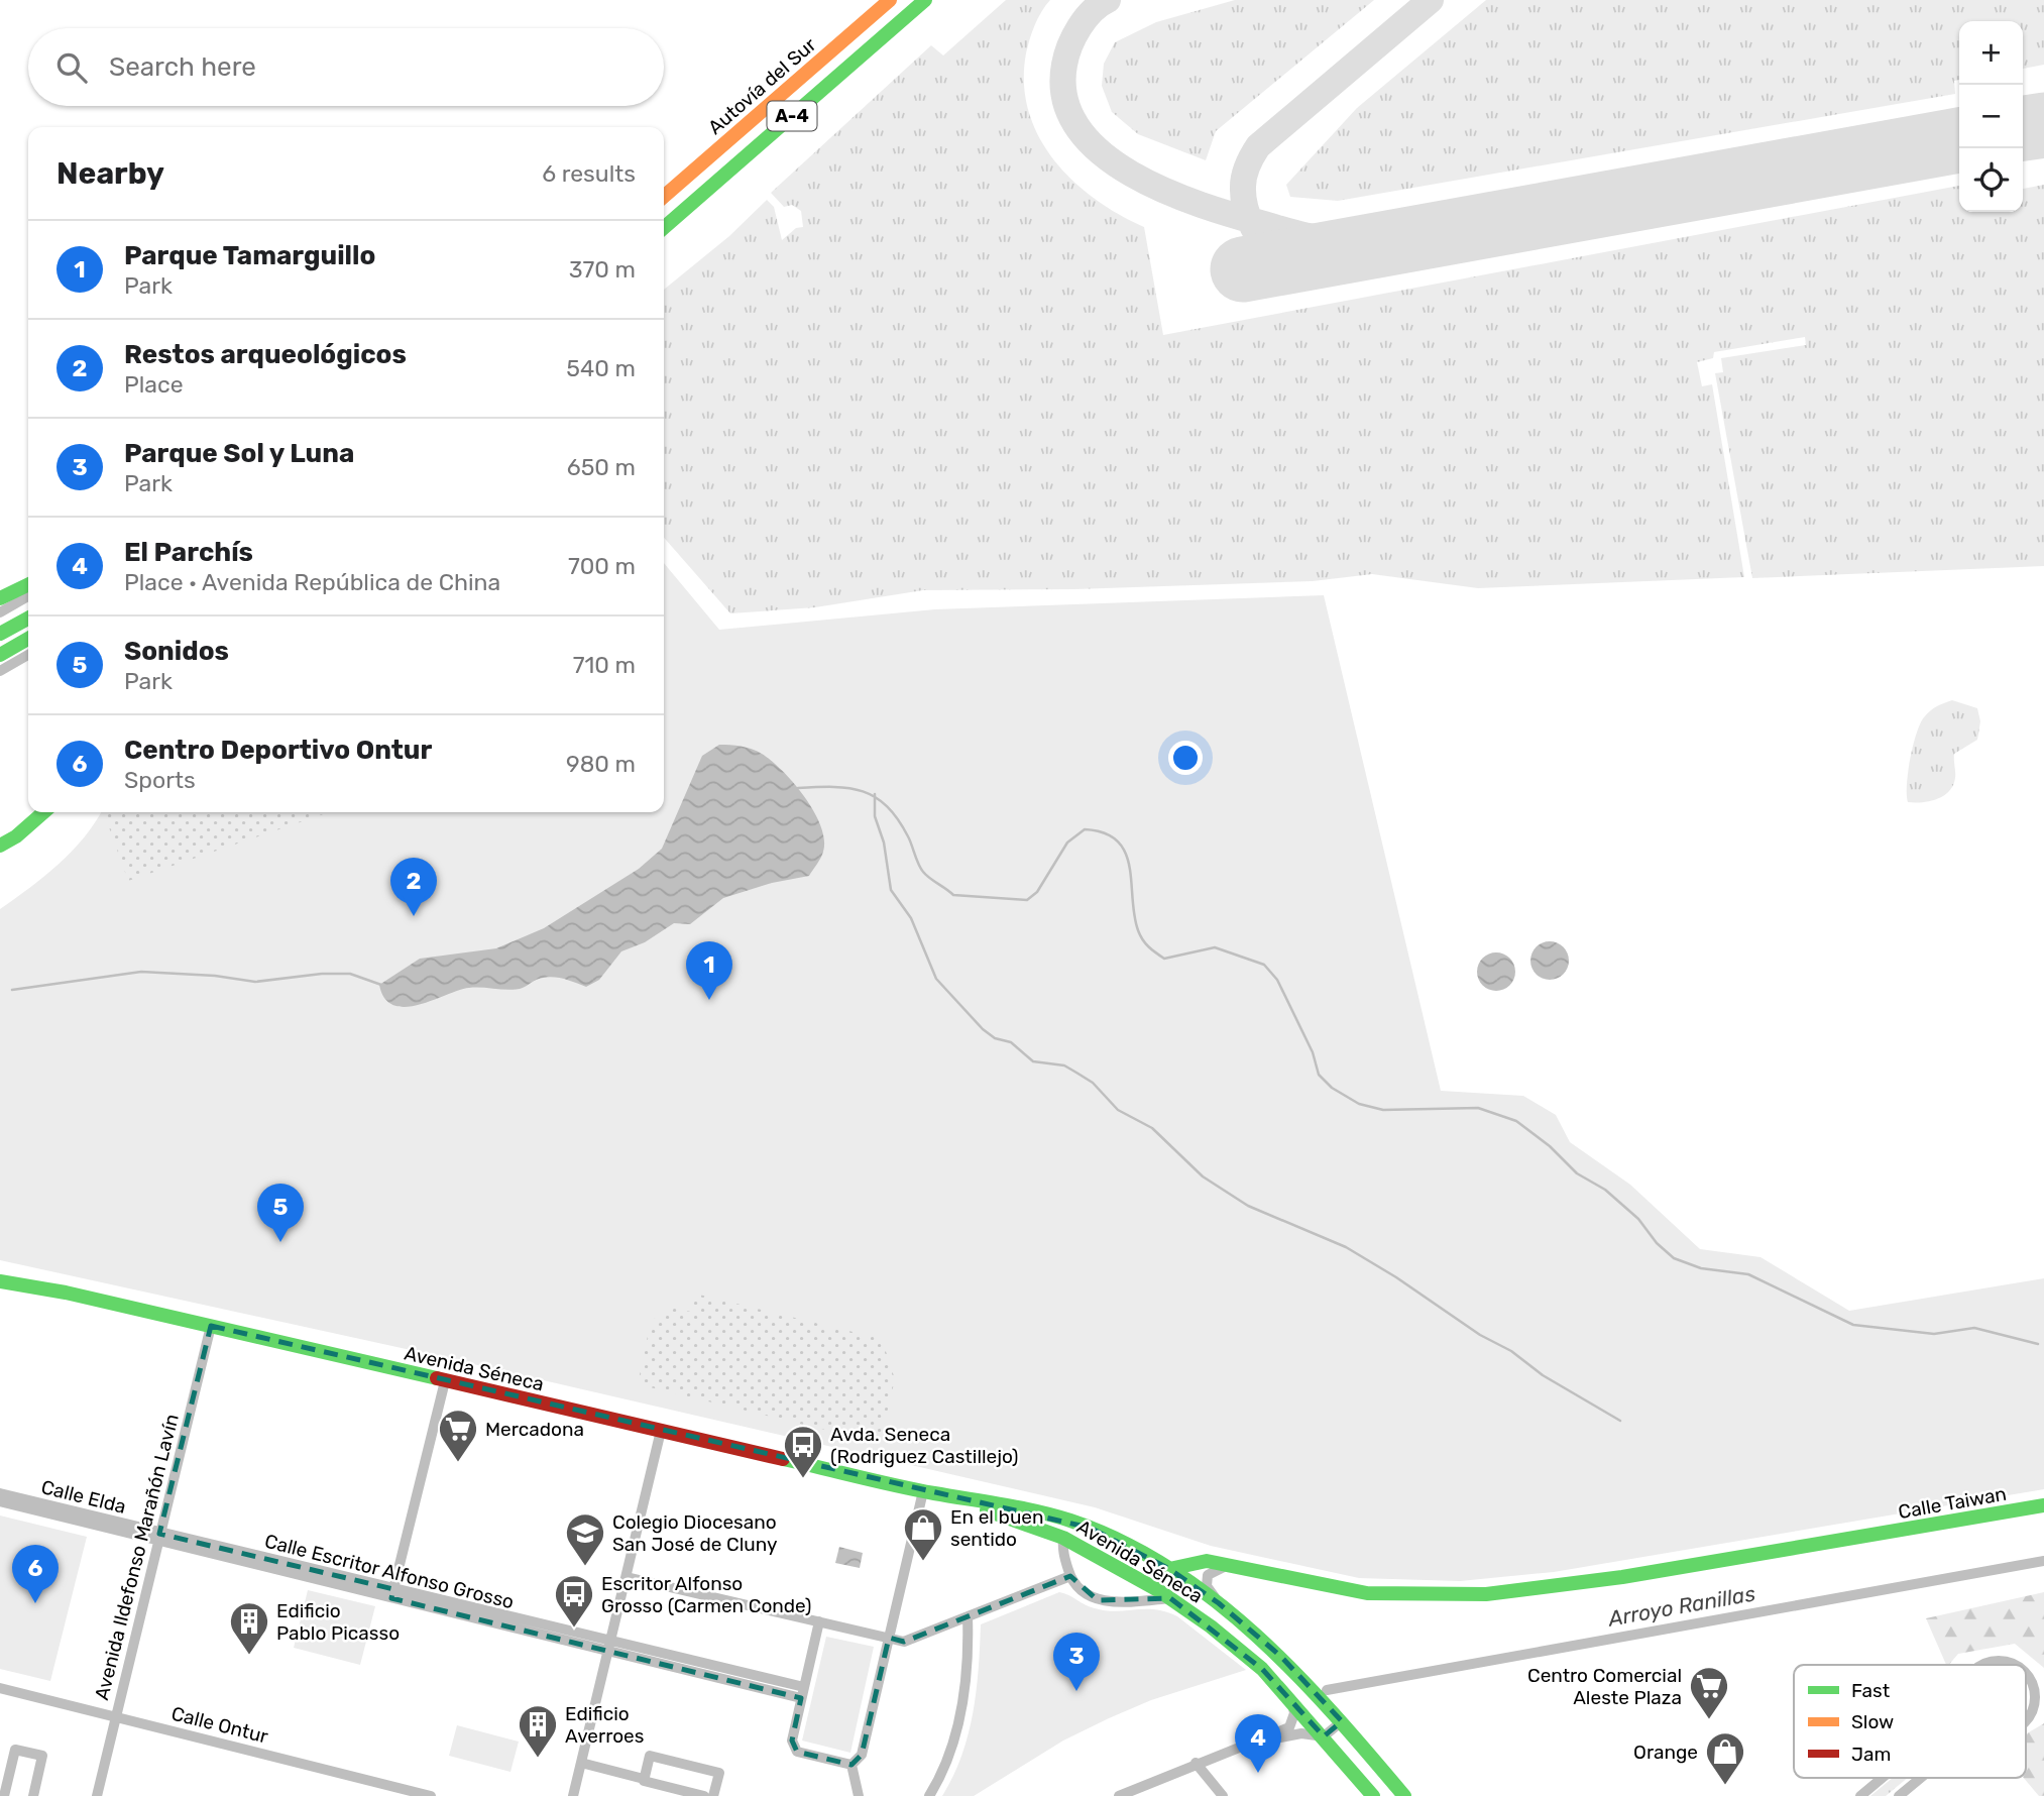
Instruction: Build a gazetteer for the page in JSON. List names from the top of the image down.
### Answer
{
  "streets": {
    "main road": [
      "Autovía del Sur",
      "A-4",
      "Avenida Séneca",
      "Calle Taiwan"
    ],
    "street": [
      "Calle Elda",
      "Avenida Ildefonso Marañón Lavín",
      "Calle Escritor Alfonso Grosso",
      "Calle Ontur"
    ]
  },
  "crossings": [
    ["Avenida Séneca", "Calle Taiwan"],
    ["Avenida Séneca", "Avenida Ildefonso Marañón Lavín"],
    ["Calle Elda", "Avenida Ildefonso Marañón Lavín"],
    ["Calle Elda", "Calle Escritor Alfonso Grosso"],
    ["Avenida Ildefonso Marañón Lavín", "Calle Escritor Alfonso Grosso"],
    ["Avenida Ildefonso Marañón Lavín", "Calle Ontur"]
  ],
  "water": ["Arroyo Ranillas"],
  "places": {
    "supermarket": ["Mercadona", "Centro Comercial Aleste Plaza"],
    "bus stop": ["Avda. Seneca (Rodriguez Castillejo)", "Escritor Alfonso Grosso (Carmen Conde)"],
    "shop": ["En el buen sentido", "Orange"],
    "school or university": ["Colegio Diocesano San José de Cluny"],
    "building": ["Edificio Pablo Picasso", "Edificio Averroes"]
  },
  "legend": ["Fast", "Slow", "Jam"],
  "page": {
    "map_buttons": ["+", "−"],
    "search": "Search here",
    "heading": ["Nearby", "6 results"],
    "list": [
      {
        "mark": "1",
        "name": "Parque Tamarguillo",
        "note": "Park",
        "value": "370 m"
      },
      {
        "mark": "2",
        "name": "Restos arqueológicos",
        "note": "Place",
        "value": "540 m"
      },
      {
        "mark": "3",
        "name": "Parque Sol y Luna",
        "note": "Park",
        "value": "650 m"
      },
      {
        "mark": "4",
        "name": "El Parchís",
        "note": "Place · Avenida República de China",
        "value": "700 m"
      },
      {
        "mark": "5",
        "name": "Sonidos",
        "note": "Park",
        "value": "710 m"
      },
      {
        "mark": "6",
        "name": "Centro Deportivo Ontur",
        "note": "Sports",
        "value": "980 m"
      }
    ],
    "pins": [
      "2",
      "1",
      "5",
      "6",
      "3",
      "4"
    ]
  }
}
